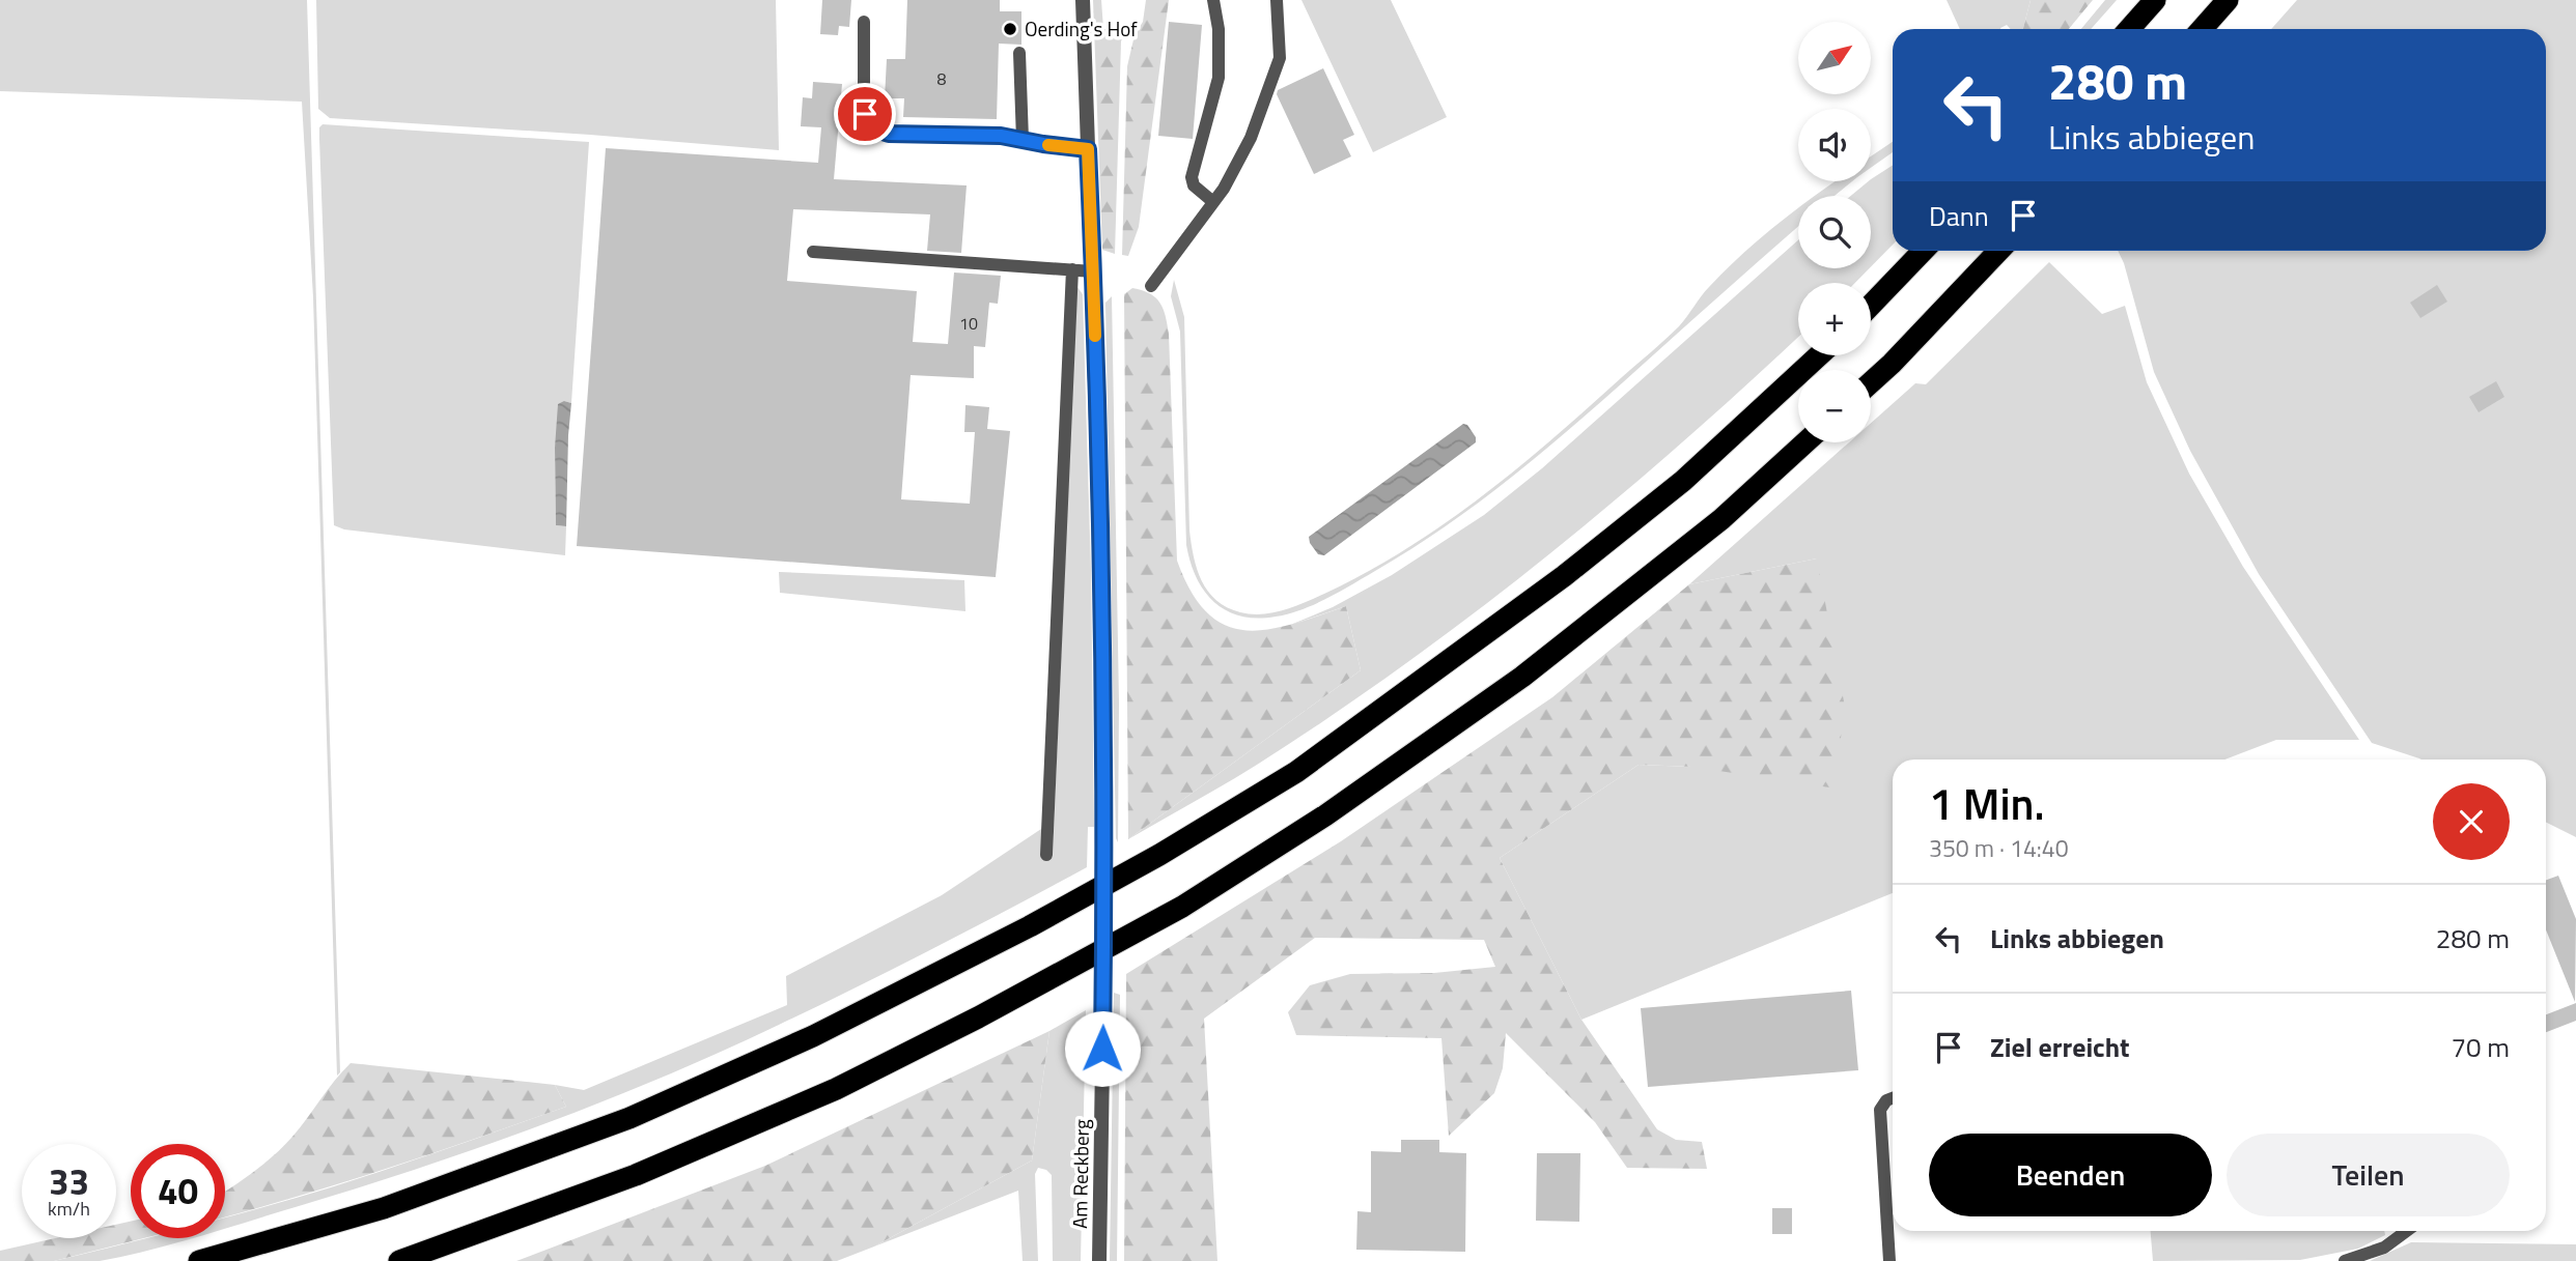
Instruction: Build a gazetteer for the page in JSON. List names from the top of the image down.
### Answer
{
  "streets": {
    "street": ["Am Reckberg"]
  },
  "places": ["Oerding's Hof"],
  "house_numbers": ["8", "10"],
  "north": "top right",
  "page": {
    "map_buttons": ["+", "−"],
    "turn": ["280 m", "Links abbiegen"],
    "then": "Dann",
    "heading": ["1 Min.", "350 m · 14:40"],
    "list": [
      {
        "name": "Links abbiegen",
        "value": "280 m"
      },
      {
        "name": "Ziel erreicht",
        "value": "70 m"
      }
    ],
    "buttons": ["Beenden", "Teilen"],
    "speed": "33 km/h",
    "limit": "40"
  }
}
